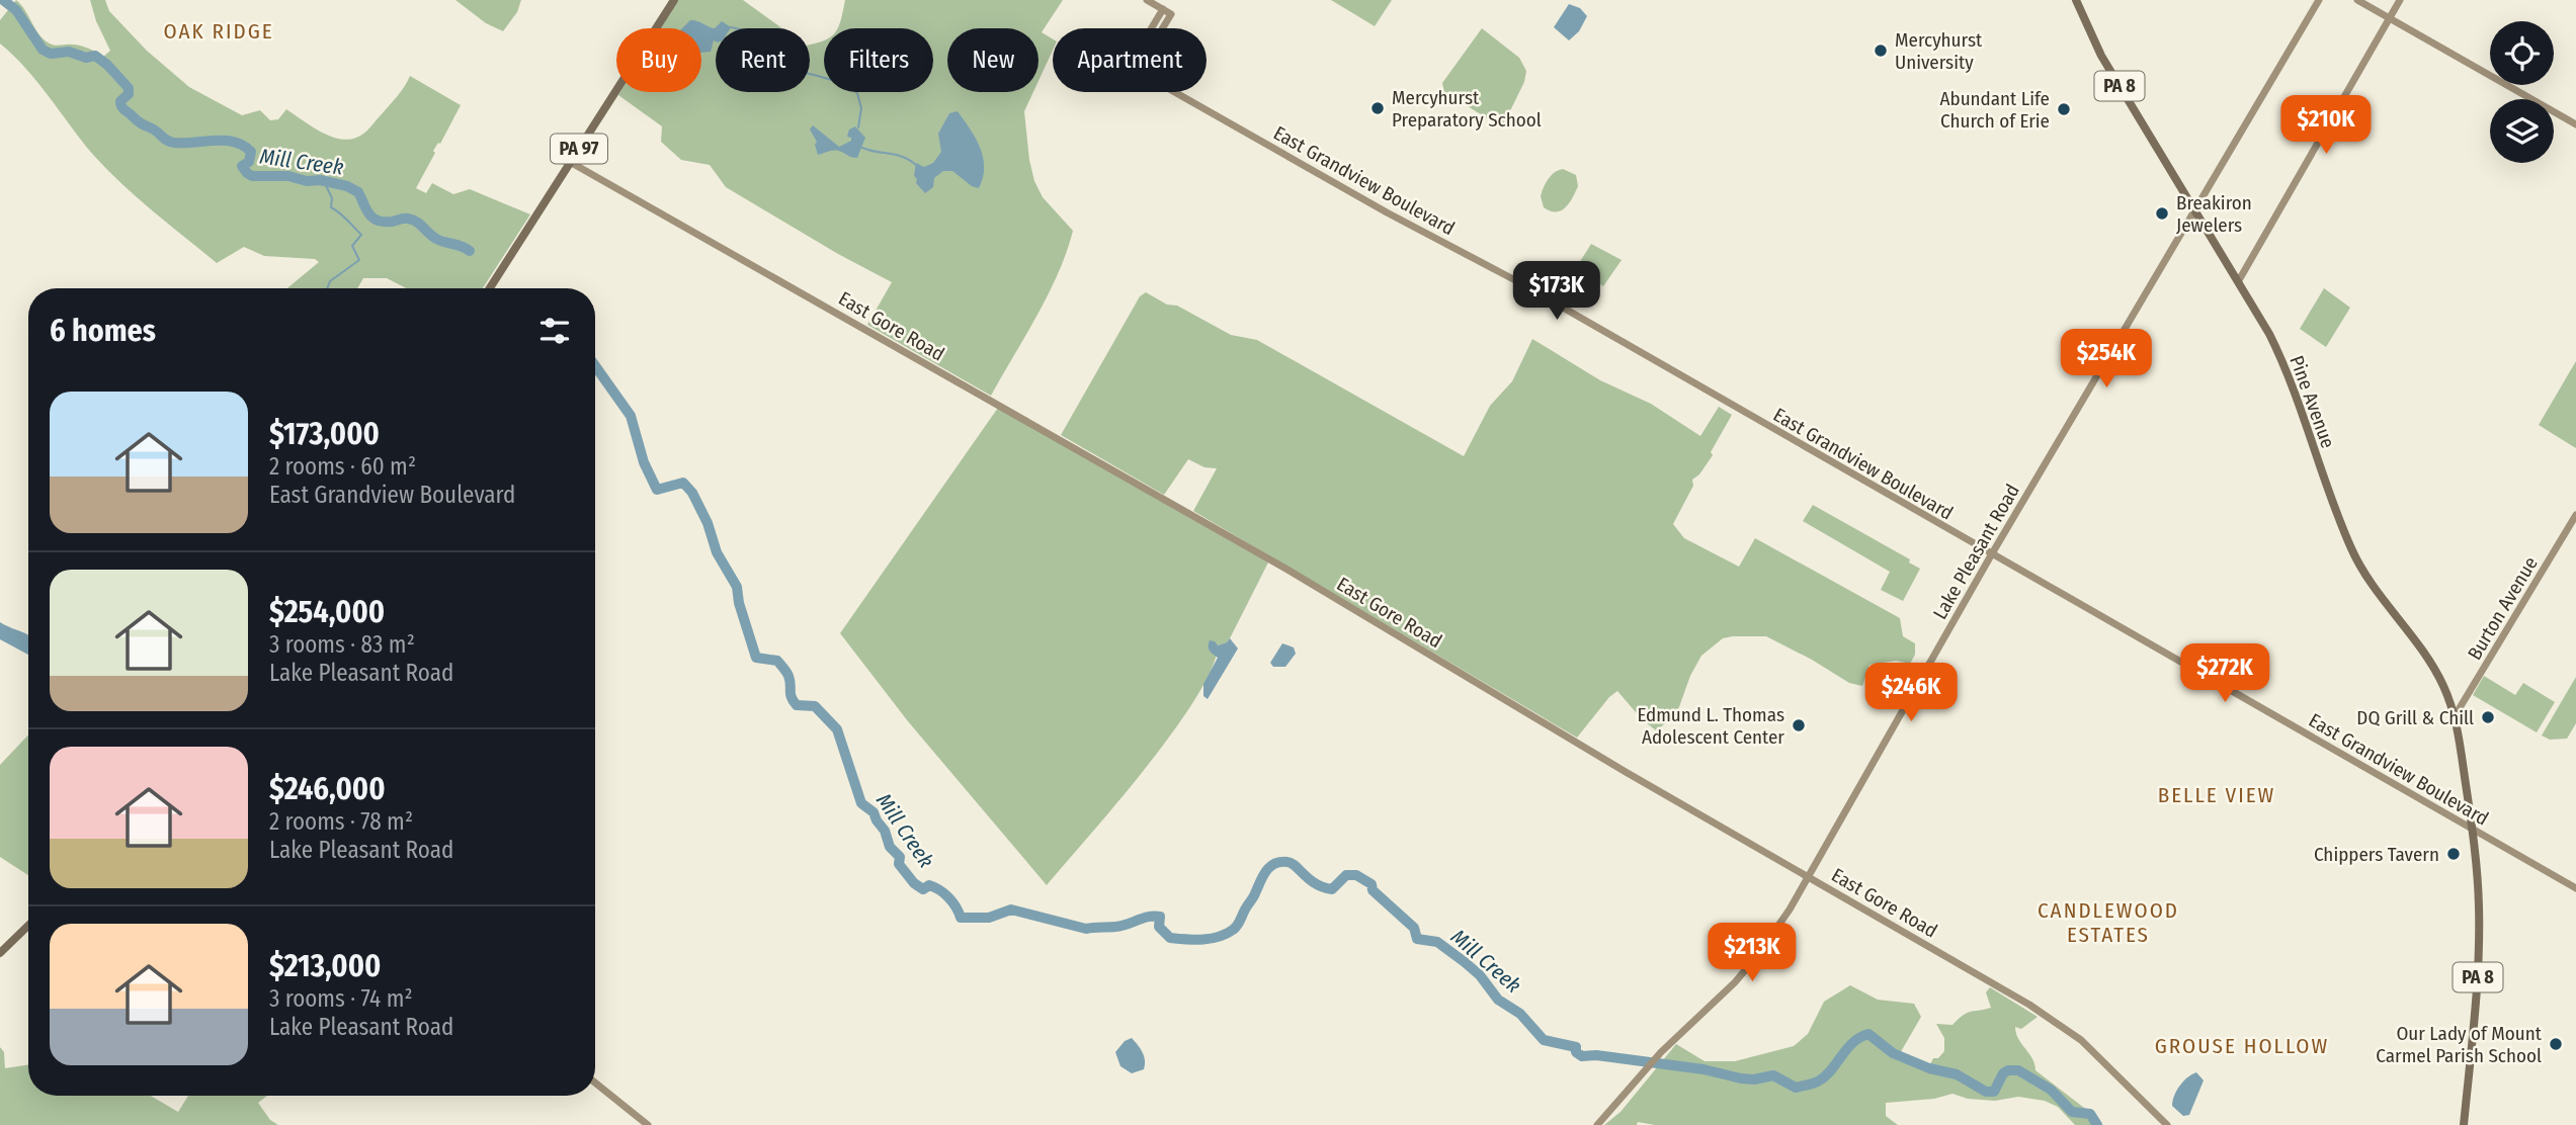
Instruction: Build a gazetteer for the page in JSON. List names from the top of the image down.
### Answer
{
  "streets": {
    "main road": ["PA 8", "PA 97", "Pine Avenue"],
    "street": [
      "East Grandview Boulevard",
      "East Gore Road",
      "Lake Pleasant Road",
      "Burton Avenue"
    ]
  },
  "crossings": [
    ["PA 8", "East Grandview Boulevard"],
    ["PA 8", "Pine Avenue"],
    ["PA 97", "East Gore Road"],
    ["East Grandview Boulevard", "Pine Avenue"],
    ["East Grandview Boulevard", "Lake Pleasant Road"],
    ["East Gore Road", "Lake Pleasant Road"],
    ["Pine Avenue", "Lake Pleasant Road"],
    ["Pine Avenue", "Burton Avenue"]
  ],
  "districts": [
    "OAK RIDGE",
    "BELLE VIEW",
    "CANDLEWOOD ESTATES",
    "GROUSE HOLLOW"
  ],
  "water": ["Mill Creek"],
  "places": [
    "Mercyhurst University",
    "Mercyhurst Preparatory School",
    "Abundant Life Church of Erie",
    "Breakiron Jewelers",
    "DQ Grill & Chill",
    "Edmund L. Thomas Adolescent Center",
    "Chippers Tavern",
    "Our Lady of Mount Carmel Parish School"
  ],
  "page": {
    "chip": [
      "Buy",
      "Rent",
      "Filters",
      "New",
      "Apartment"
    ],
    "price": [
      "$210K",
      "$173K",
      "$254K",
      "$272K",
      "$246K",
      "$213K"
    ],
    "heading": "6 homes",
    "list": [
      {
        "name": "$173,000",
        "note": "2 rooms · 60 m² · East Grandview Boulevard"
      },
      {
        "name": "$254,000",
        "note": "3 rooms · 83 m² · Lake Pleasant Road"
      },
      {
        "name": "$246,000",
        "note": "2 rooms · 78 m² · Lake Pleasant Road"
      },
      {
        "name": "$213,000",
        "note": "3 rooms · 74 m² · Lake Pleasant Road"
      }
    ]
  }
}
